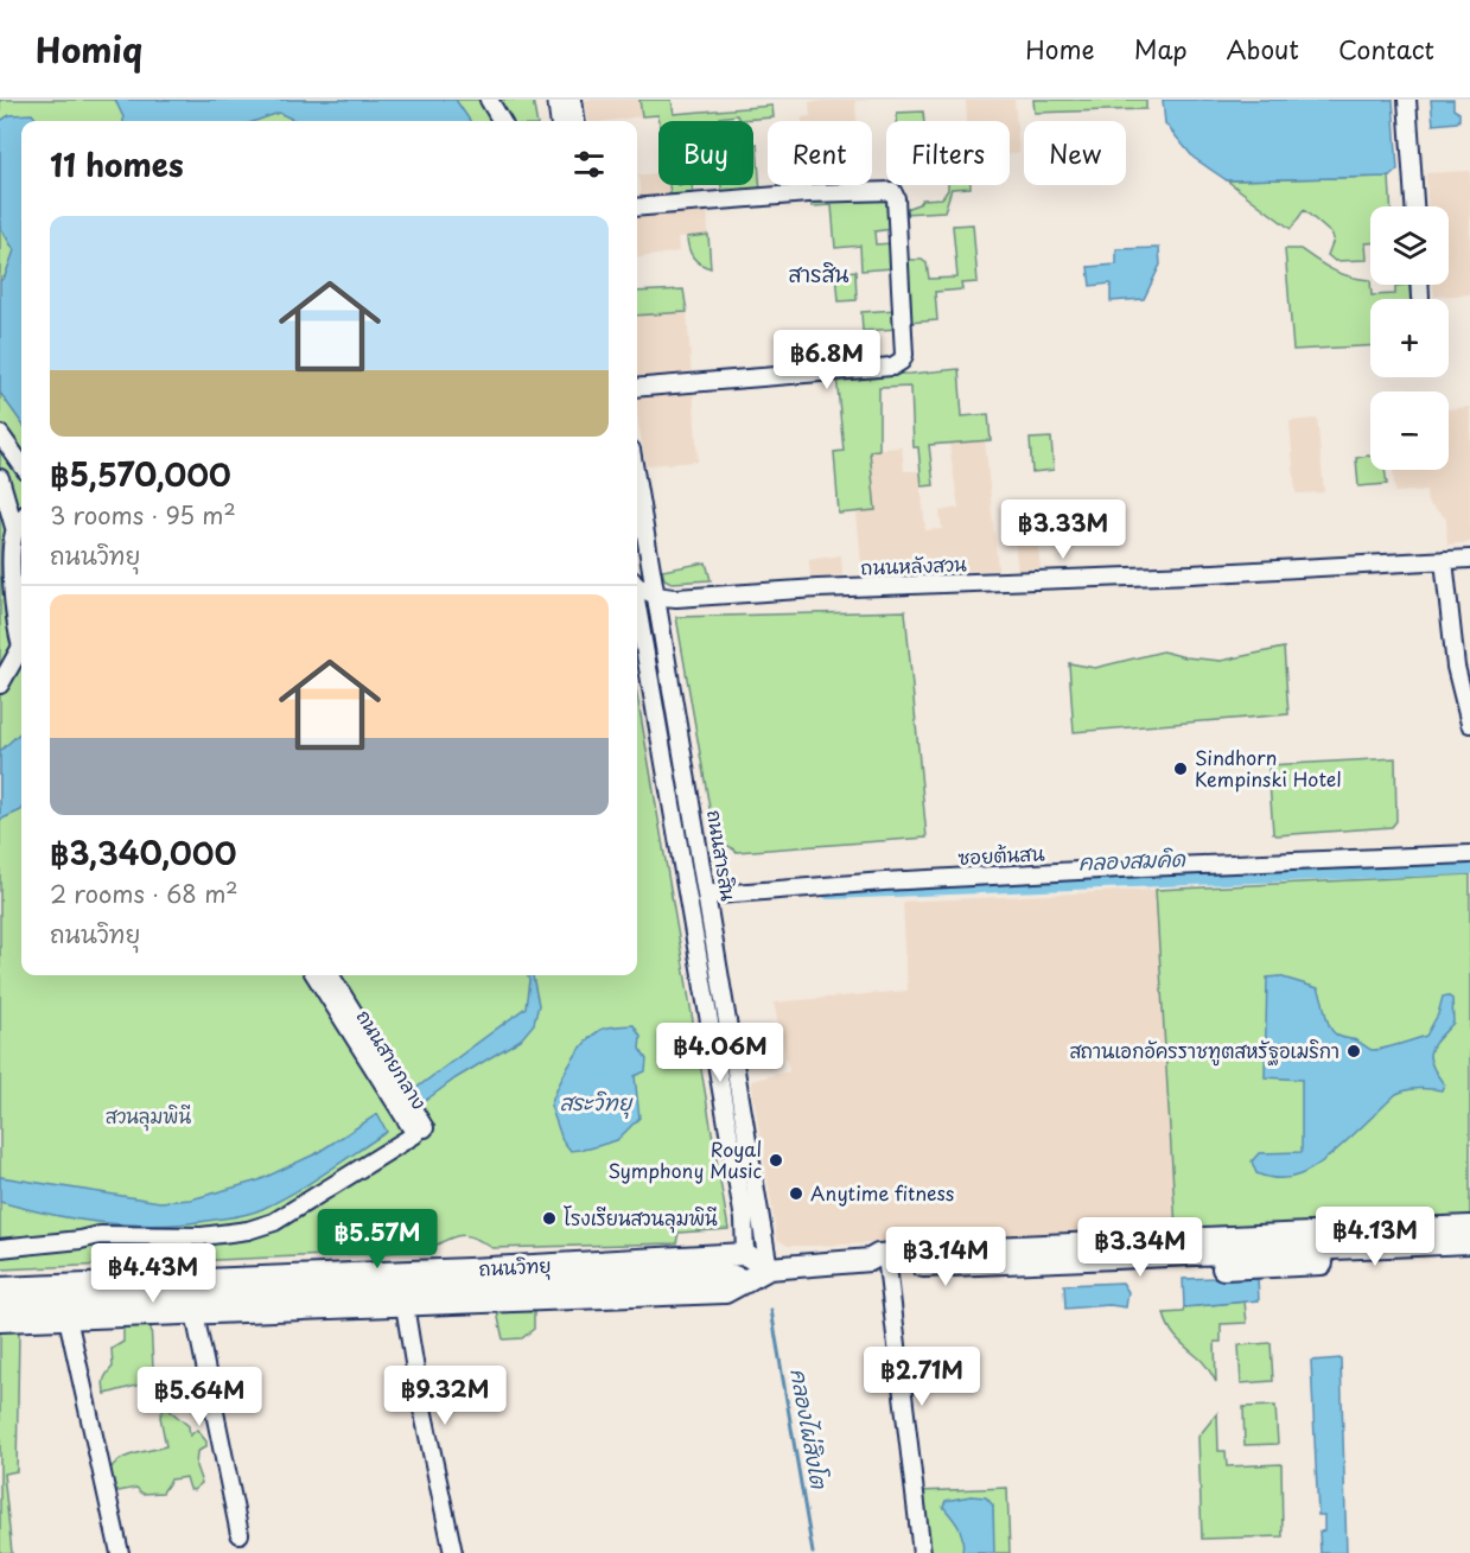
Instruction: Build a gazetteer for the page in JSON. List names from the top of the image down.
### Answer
{
  "streets": {
    "main road": ["ถนนวิทยุ"],
    "street": [
      "ถนนหลังสวน",
      "ถนนสารสิน",
      "ซอยต้นสน",
      "ถนนสายกลาง"
    ]
  },
  "crossings": [
    ["ถนนหลังสวน", "ถนนสารสิน"],
    ["ถนนสารสิน", "ซอยต้นสน"],
    ["ถนนสารสิน", "ถนนวิทยุ"]
  ],
  "districts": ["สารสิน"],
  "water": ["คลองสมคิด", "สระวิทยุ", "คลองไผ่สิงโต"],
  "parks": ["สวนลุมพินี"],
  "places": [
    "Sindhorn Kempinski Hotel",
    "สถานเอกอัครราชทูตสหรัฐอเมริกา",
    "Royal Symphony Music",
    "Anytime fitness",
    "โรงเรียนสวนลุมพินี"
  ],
  "page": {
    "header": "Homiq",
    "nav": [
      "Home",
      "Map",
      "About",
      "Contact"
    ],
    "chip": [
      "Buy",
      "Rent",
      "Filters",
      "New"
    ],
    "heading": "11 homes",
    "map_buttons": ["+", "−"],
    "list": [
      {
        "name": "฿5,570,000",
        "note": "3 rooms · 95 m² · ถนนวิทยุ"
      },
      {
        "name": "฿3,340,000",
        "note": "2 rooms · 68 m² · ถนนวิทยุ"
      }
    ],
    "price": [
      "฿6.8M",
      "฿3.33M",
      "฿4.06M",
      "฿4.13M",
      "฿5.57M",
      "฿3.34M",
      "฿3.14M",
      "฿4.43M",
      "฿2.71M",
      "฿9.32M",
      "฿5.64M"
    ]
  }
}
